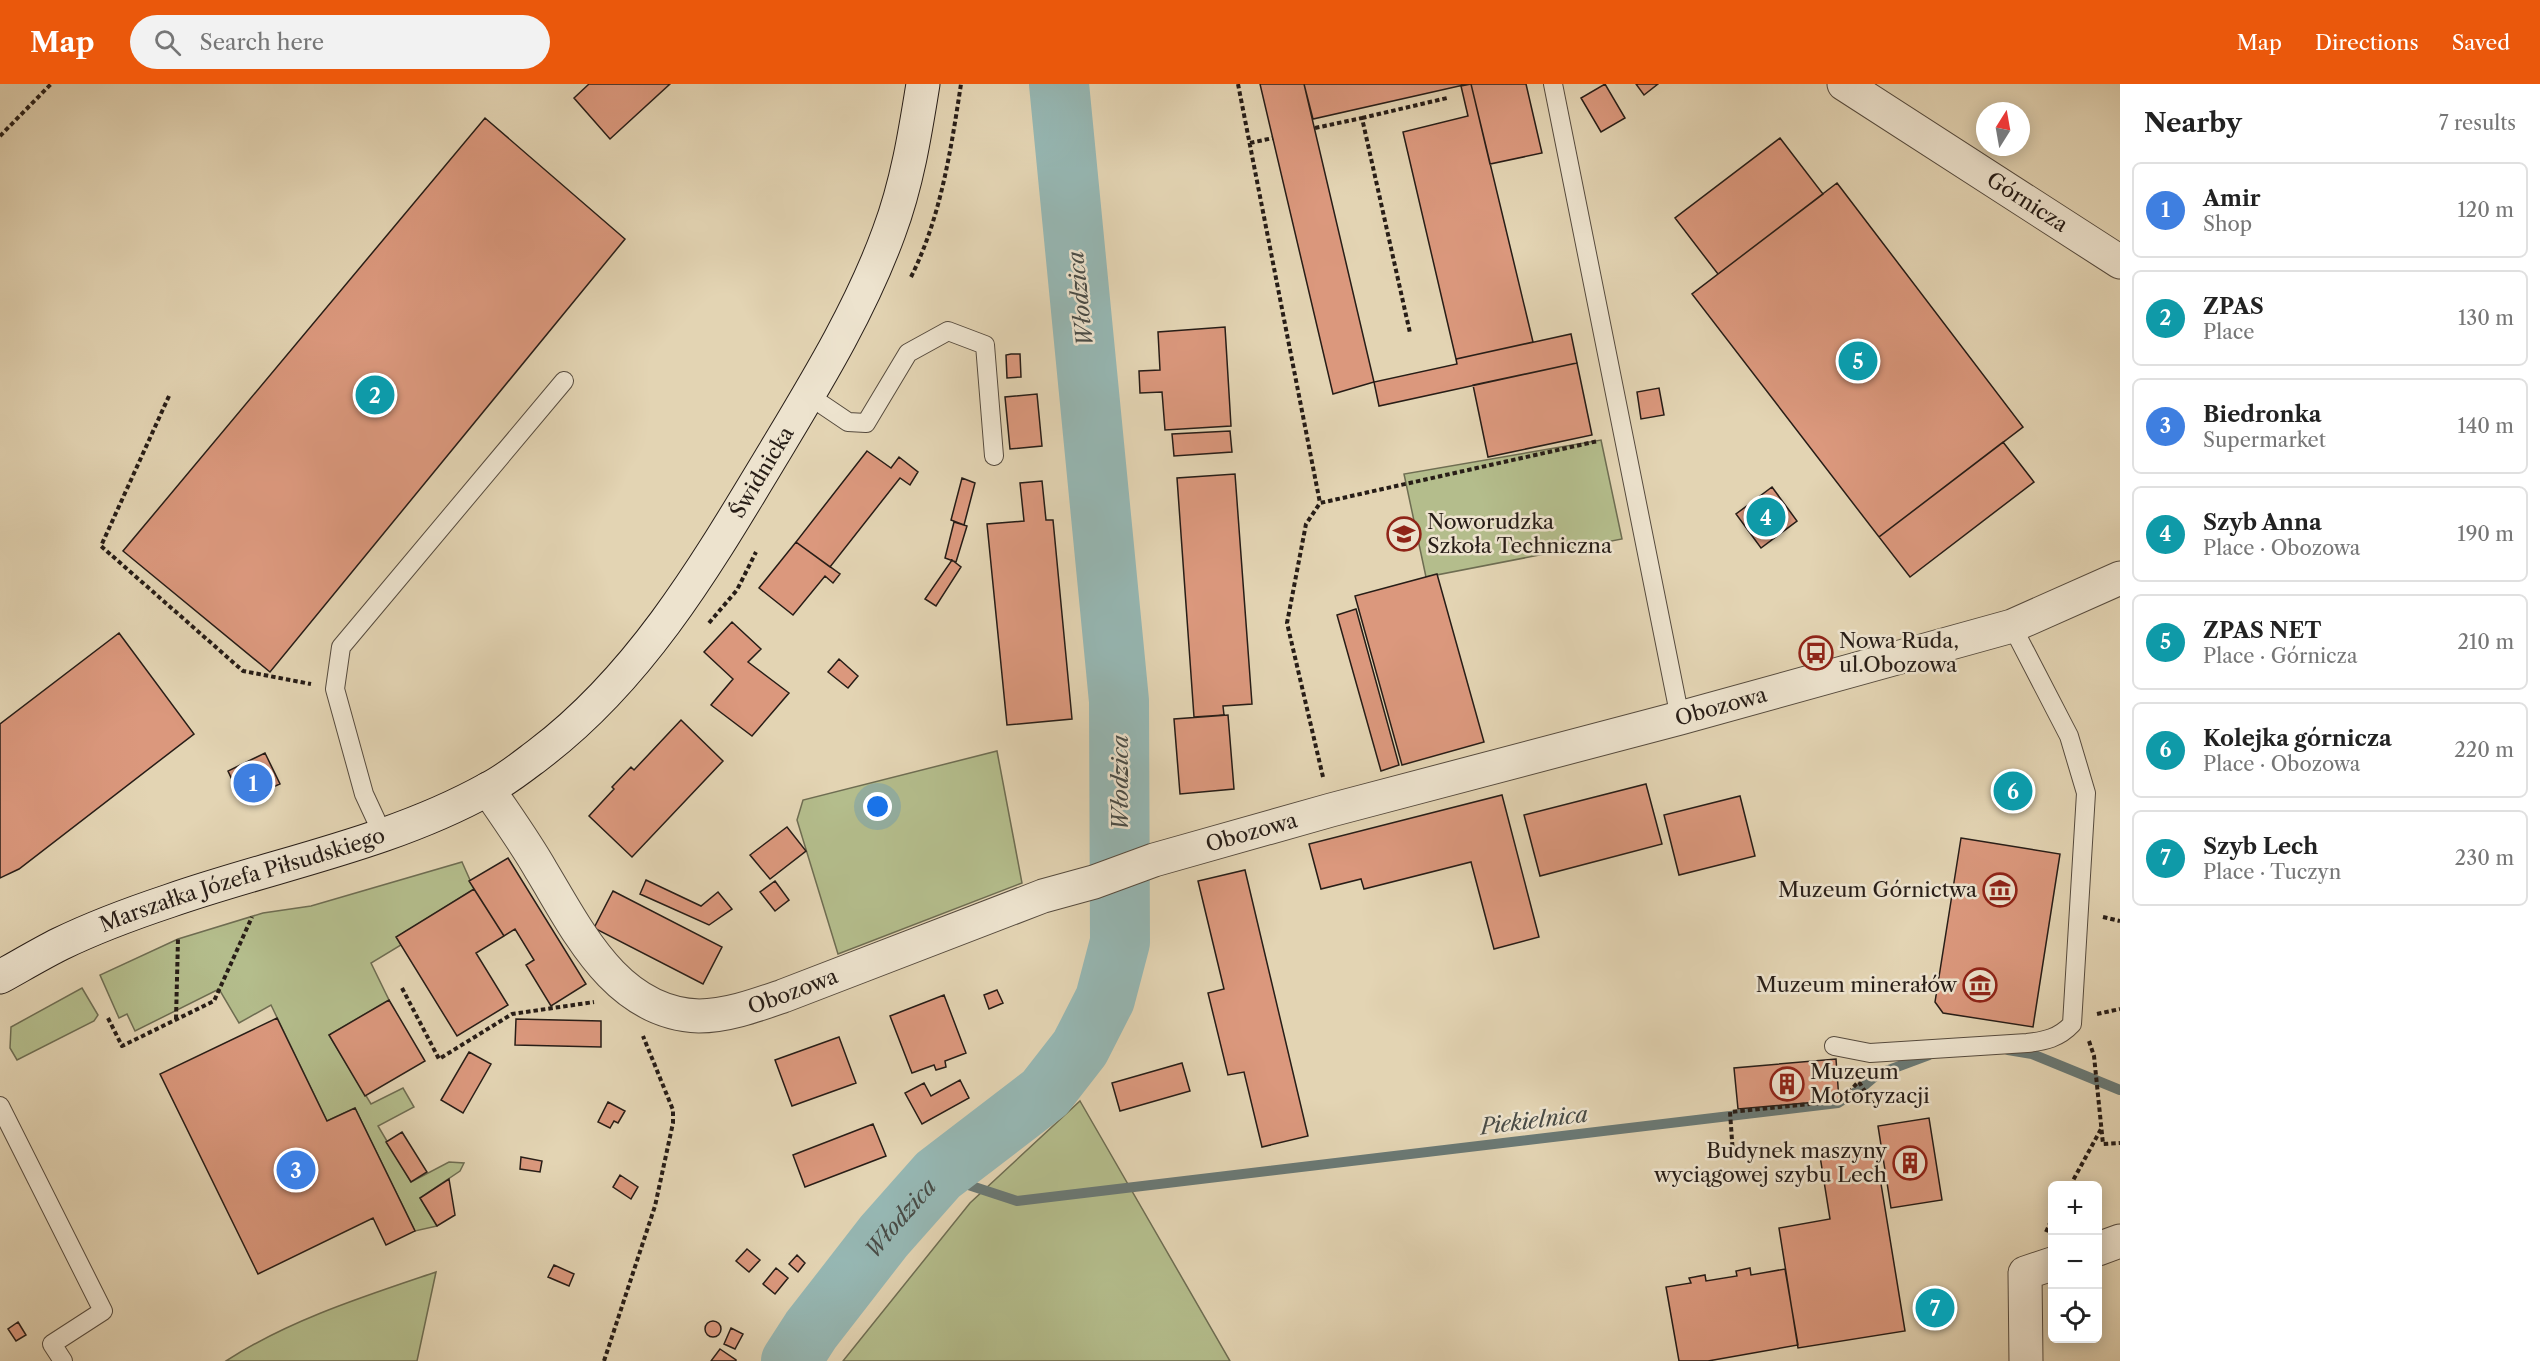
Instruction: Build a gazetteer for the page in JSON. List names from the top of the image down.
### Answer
{
  "streets": {
    "street": [
      "Górnicza",
      "Świdnicka",
      "Obozowa",
      "Marszałka Józefa Piłsudskiego"
    ]
  },
  "crossings": [
    ["Świdnicka", "Obozowa"],
    ["Świdnicka", "Marszałka Józefa Piłsudskiego"],
    ["Obozowa", "Marszałka Józefa Piłsudskiego"]
  ],
  "water": ["Włodzica", "Piekielnica"],
  "places": {
    "school or university": ["Noworudzka Szkoła Techniczna"],
    "bus stop": ["Nowa Ruda, ul.Obozowa"],
    "museum": ["Muzeum Górnictwa", "Muzeum minerałów"],
    "building": ["Muzeum Motoryzacji", "Budynek maszyny wyciągowej szybu Lech"]
  },
  "north": "top",
  "page": {
    "header": "Map",
    "search": "Search here",
    "nav": ["Map", "Directions", "Saved"],
    "heading": ["Nearby", "7 results"],
    "list": [
      {
        "mark": "1",
        "name": "Amir",
        "note": "Shop",
        "value": "120 m"
      },
      {
        "mark": "2",
        "name": "ZPAS",
        "note": "Place",
        "value": "130 m"
      },
      {
        "mark": "3",
        "name": "Biedronka",
        "note": "Supermarket",
        "value": "140 m"
      },
      {
        "mark": "4",
        "name": "Szyb Anna",
        "note": "Place · Obozowa",
        "value": "190 m"
      },
      {
        "mark": "5",
        "name": "ZPAS NET",
        "note": "Place · Górnicza",
        "value": "210 m"
      },
      {
        "mark": "6",
        "name": "Kolejka górnicza",
        "note": "Place · Obozowa",
        "value": "220 m"
      },
      {
        "mark": "7",
        "name": "Szyb Lech",
        "note": "Place · Tuczyn",
        "value": "230 m"
      }
    ],
    "pins": [
      "5",
      "2",
      "4",
      "1",
      "6",
      "3",
      "7"
    ],
    "map_buttons": ["+", "−"]
  }
}
